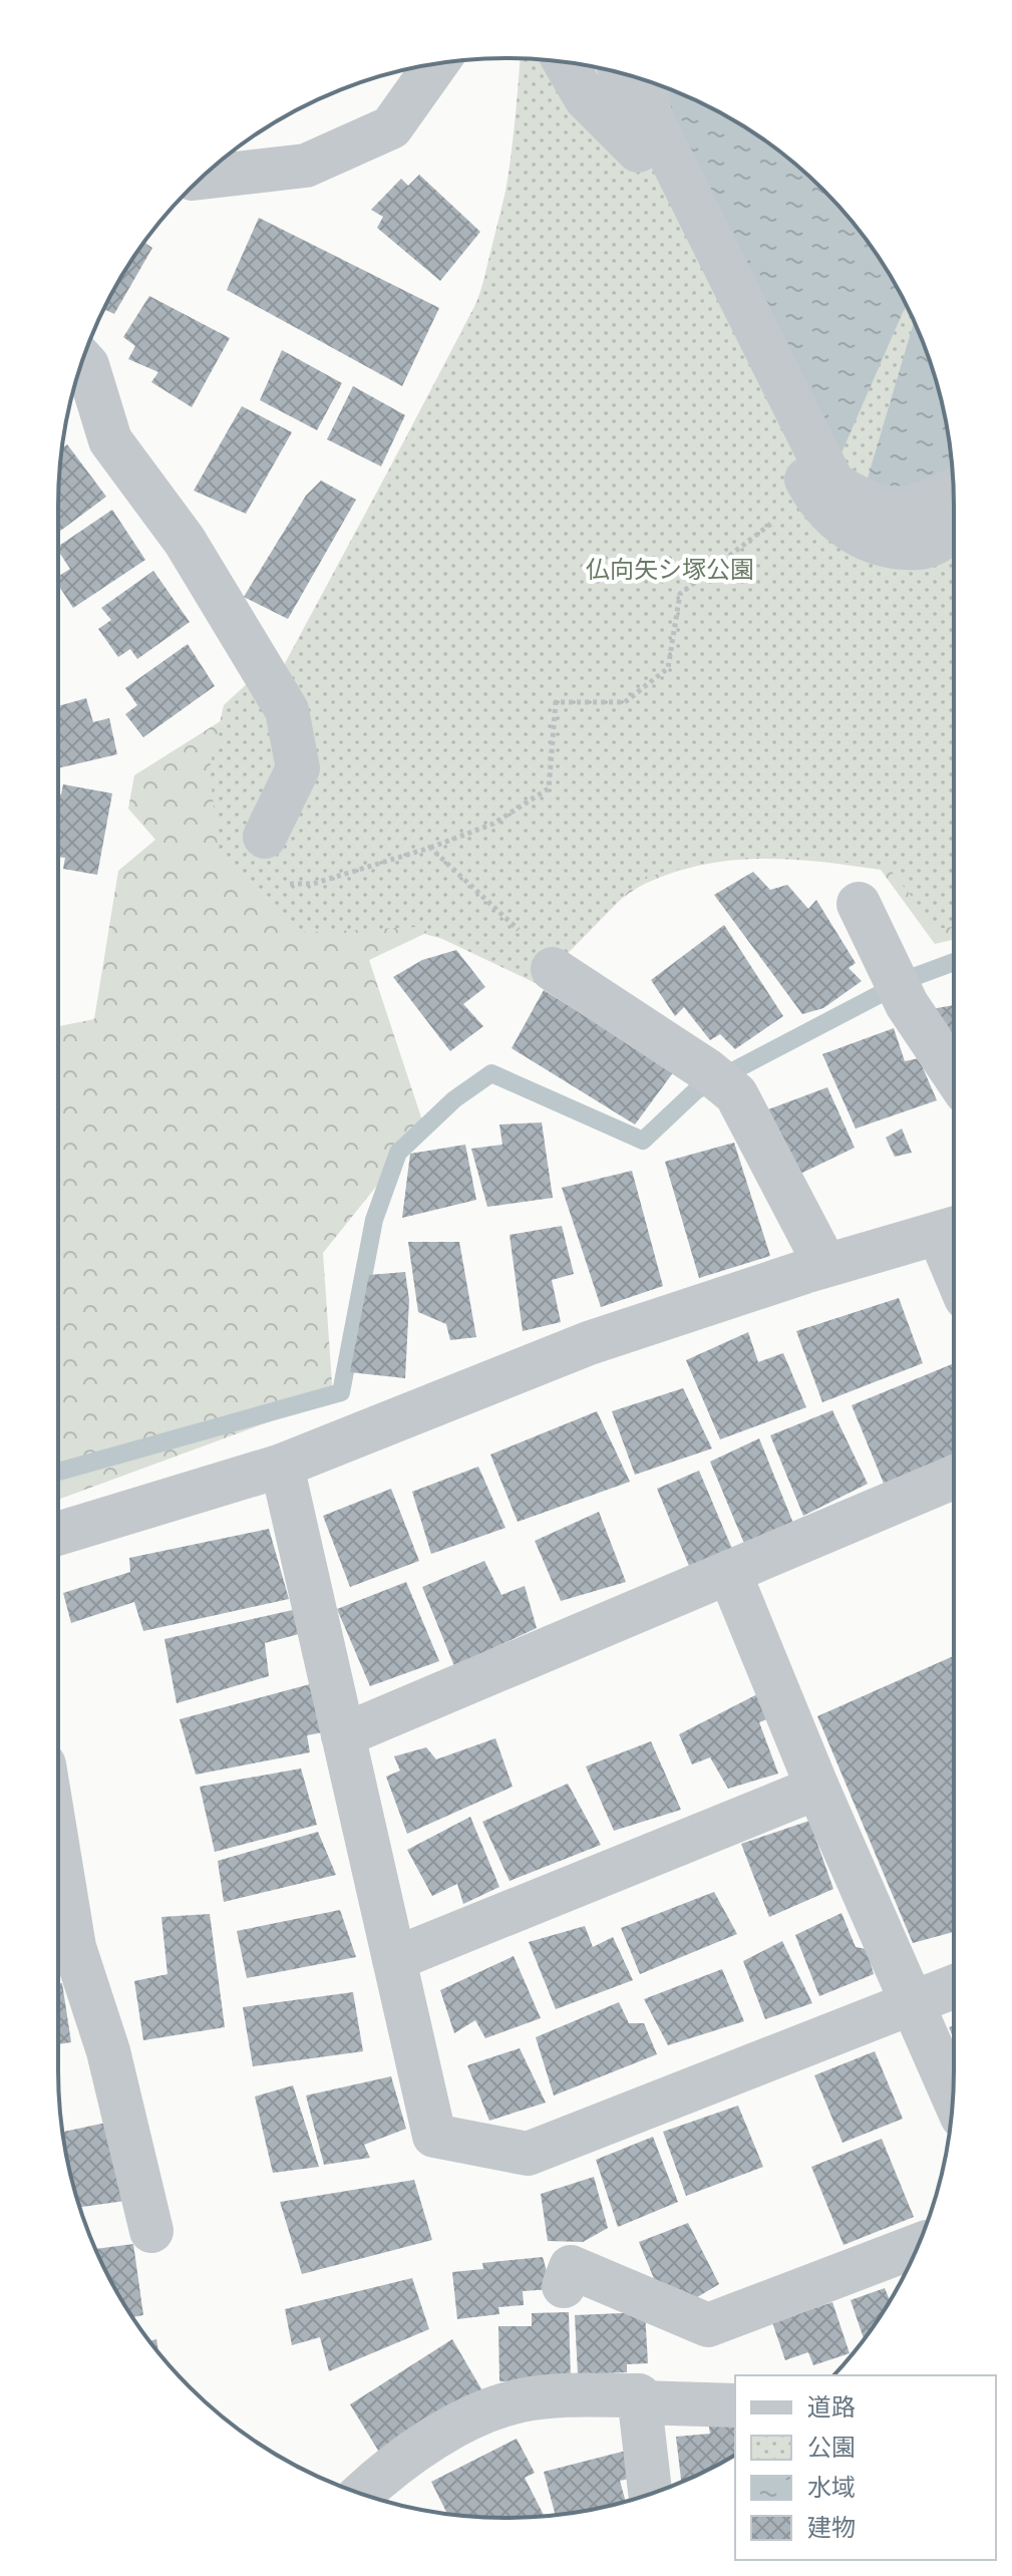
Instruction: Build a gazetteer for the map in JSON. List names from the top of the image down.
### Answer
{
  "parks": ["仏向矢シ塚公園"],
  "legend": [
    "道路",
    "公園",
    "水域",
    "建物"
  ]
}
